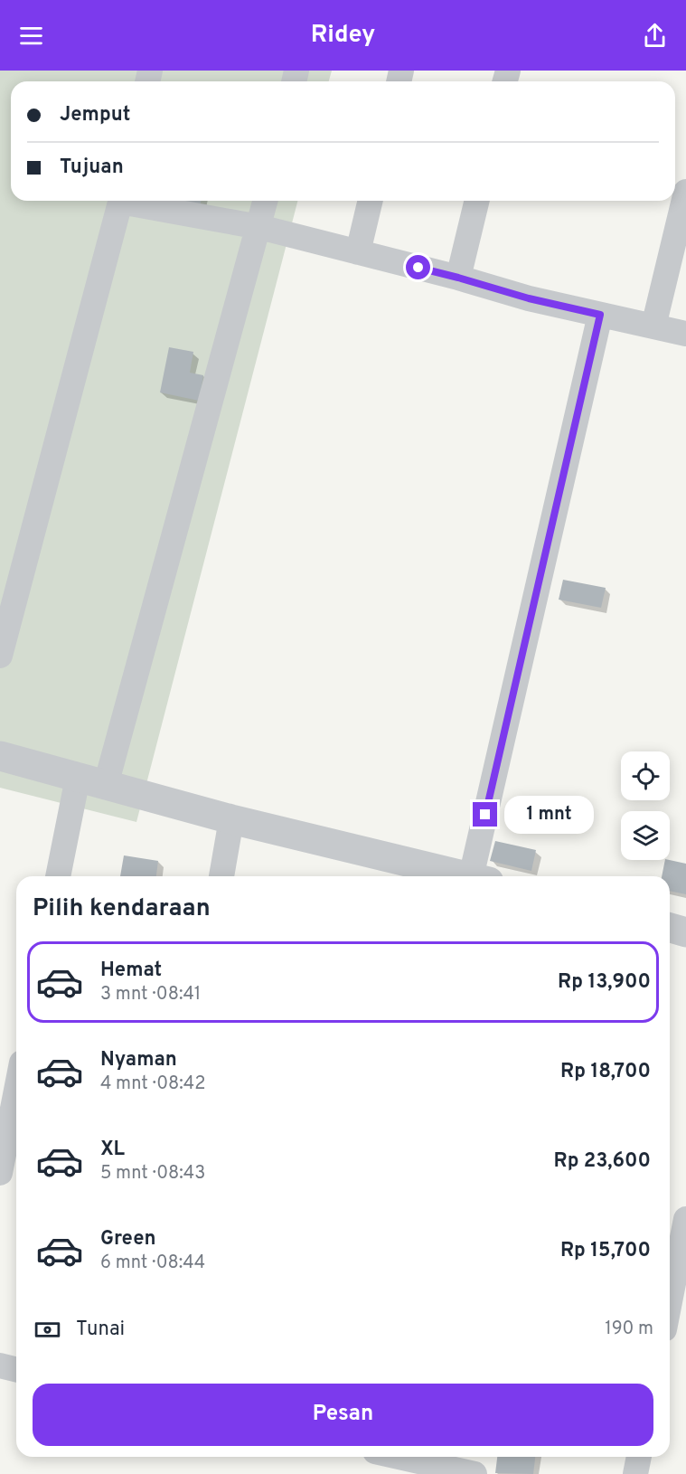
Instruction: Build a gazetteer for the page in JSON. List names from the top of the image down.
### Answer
{
  "page": {
    "header": "Ridey",
    "banner": ["Jemput", "Tujuan"],
    "bubble": "1 mnt",
    "heading": "Pilih kendaraan",
    "list": [
      {
        "name": "Hemat",
        "note": "3 mnt · 08:41",
        "value": "Rp 13,900"
      },
      {
        "name": "Nyaman",
        "note": "4 mnt · 08:42",
        "value": "Rp 18,700"
      },
      {
        "name": "XL",
        "note": "5 mnt · 08:43",
        "value": "Rp 23,600"
      },
      {
        "name": "Green",
        "note": "6 mnt · 08:44",
        "value": "Rp 15,700"
      }
    ],
    "pay": ["Tunai", "190 m"],
    "buttons": "Pesan"
  }
}
